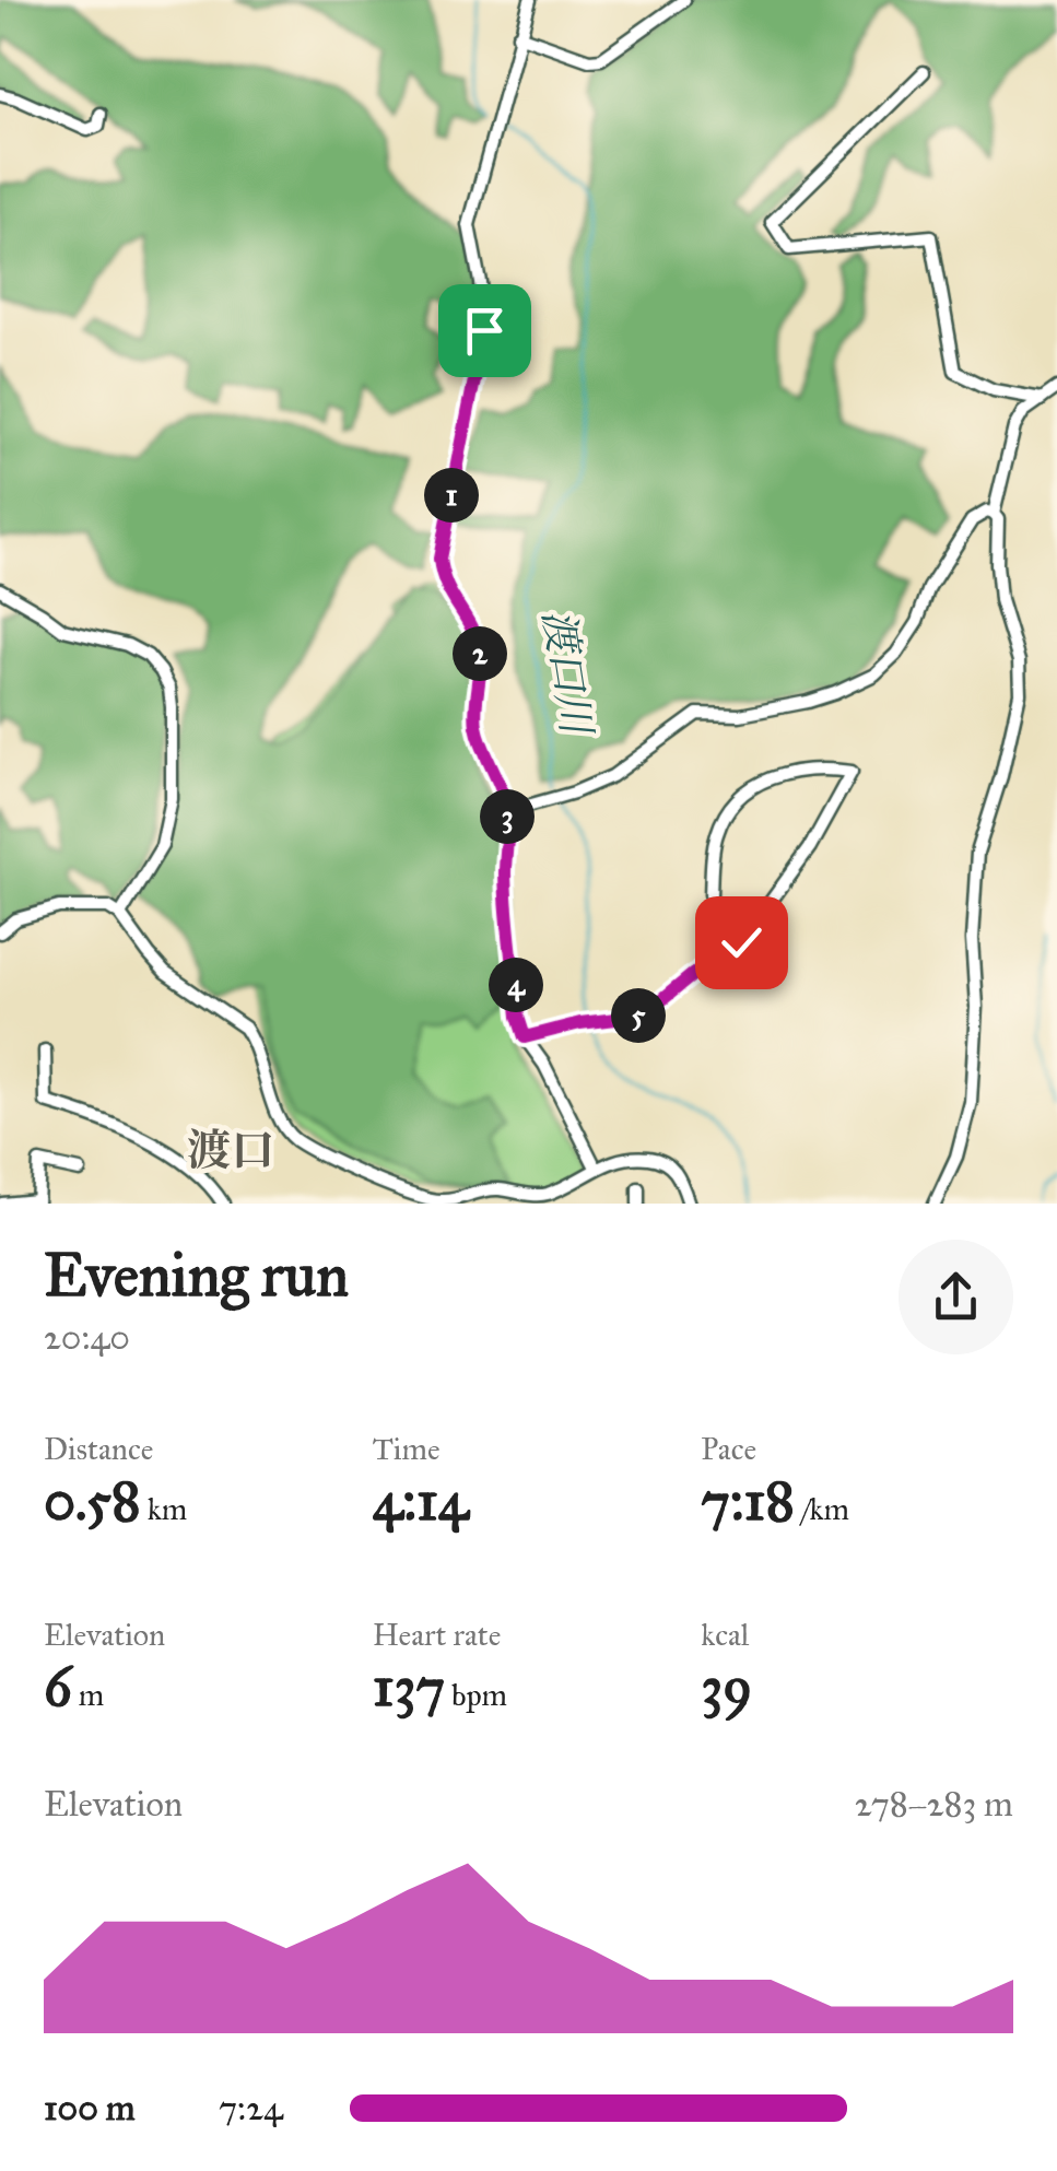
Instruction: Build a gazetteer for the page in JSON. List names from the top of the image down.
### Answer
{
  "districts": ["渡口"],
  "water": ["渡口川"],
  "page": {
    "pins": [
      "1",
      "2",
      "3",
      "4",
      "5"
    ],
    "heading": ["Evening run", "20:40"],
    "stats": [
      ["Distance", "0.58 km"],
      ["Time", "4:14"],
      ["Pace", "7:18 /km"],
      ["Elevation", "6 m"],
      ["Heart rate", "137 bpm"],
      ["kcal", "39"]
    ],
    "chart": ["Elevation", "278–283 m"],
    "list": [
      {
        "name": "100 m",
        "note": "7:24"
      }
    ]
  }
}
